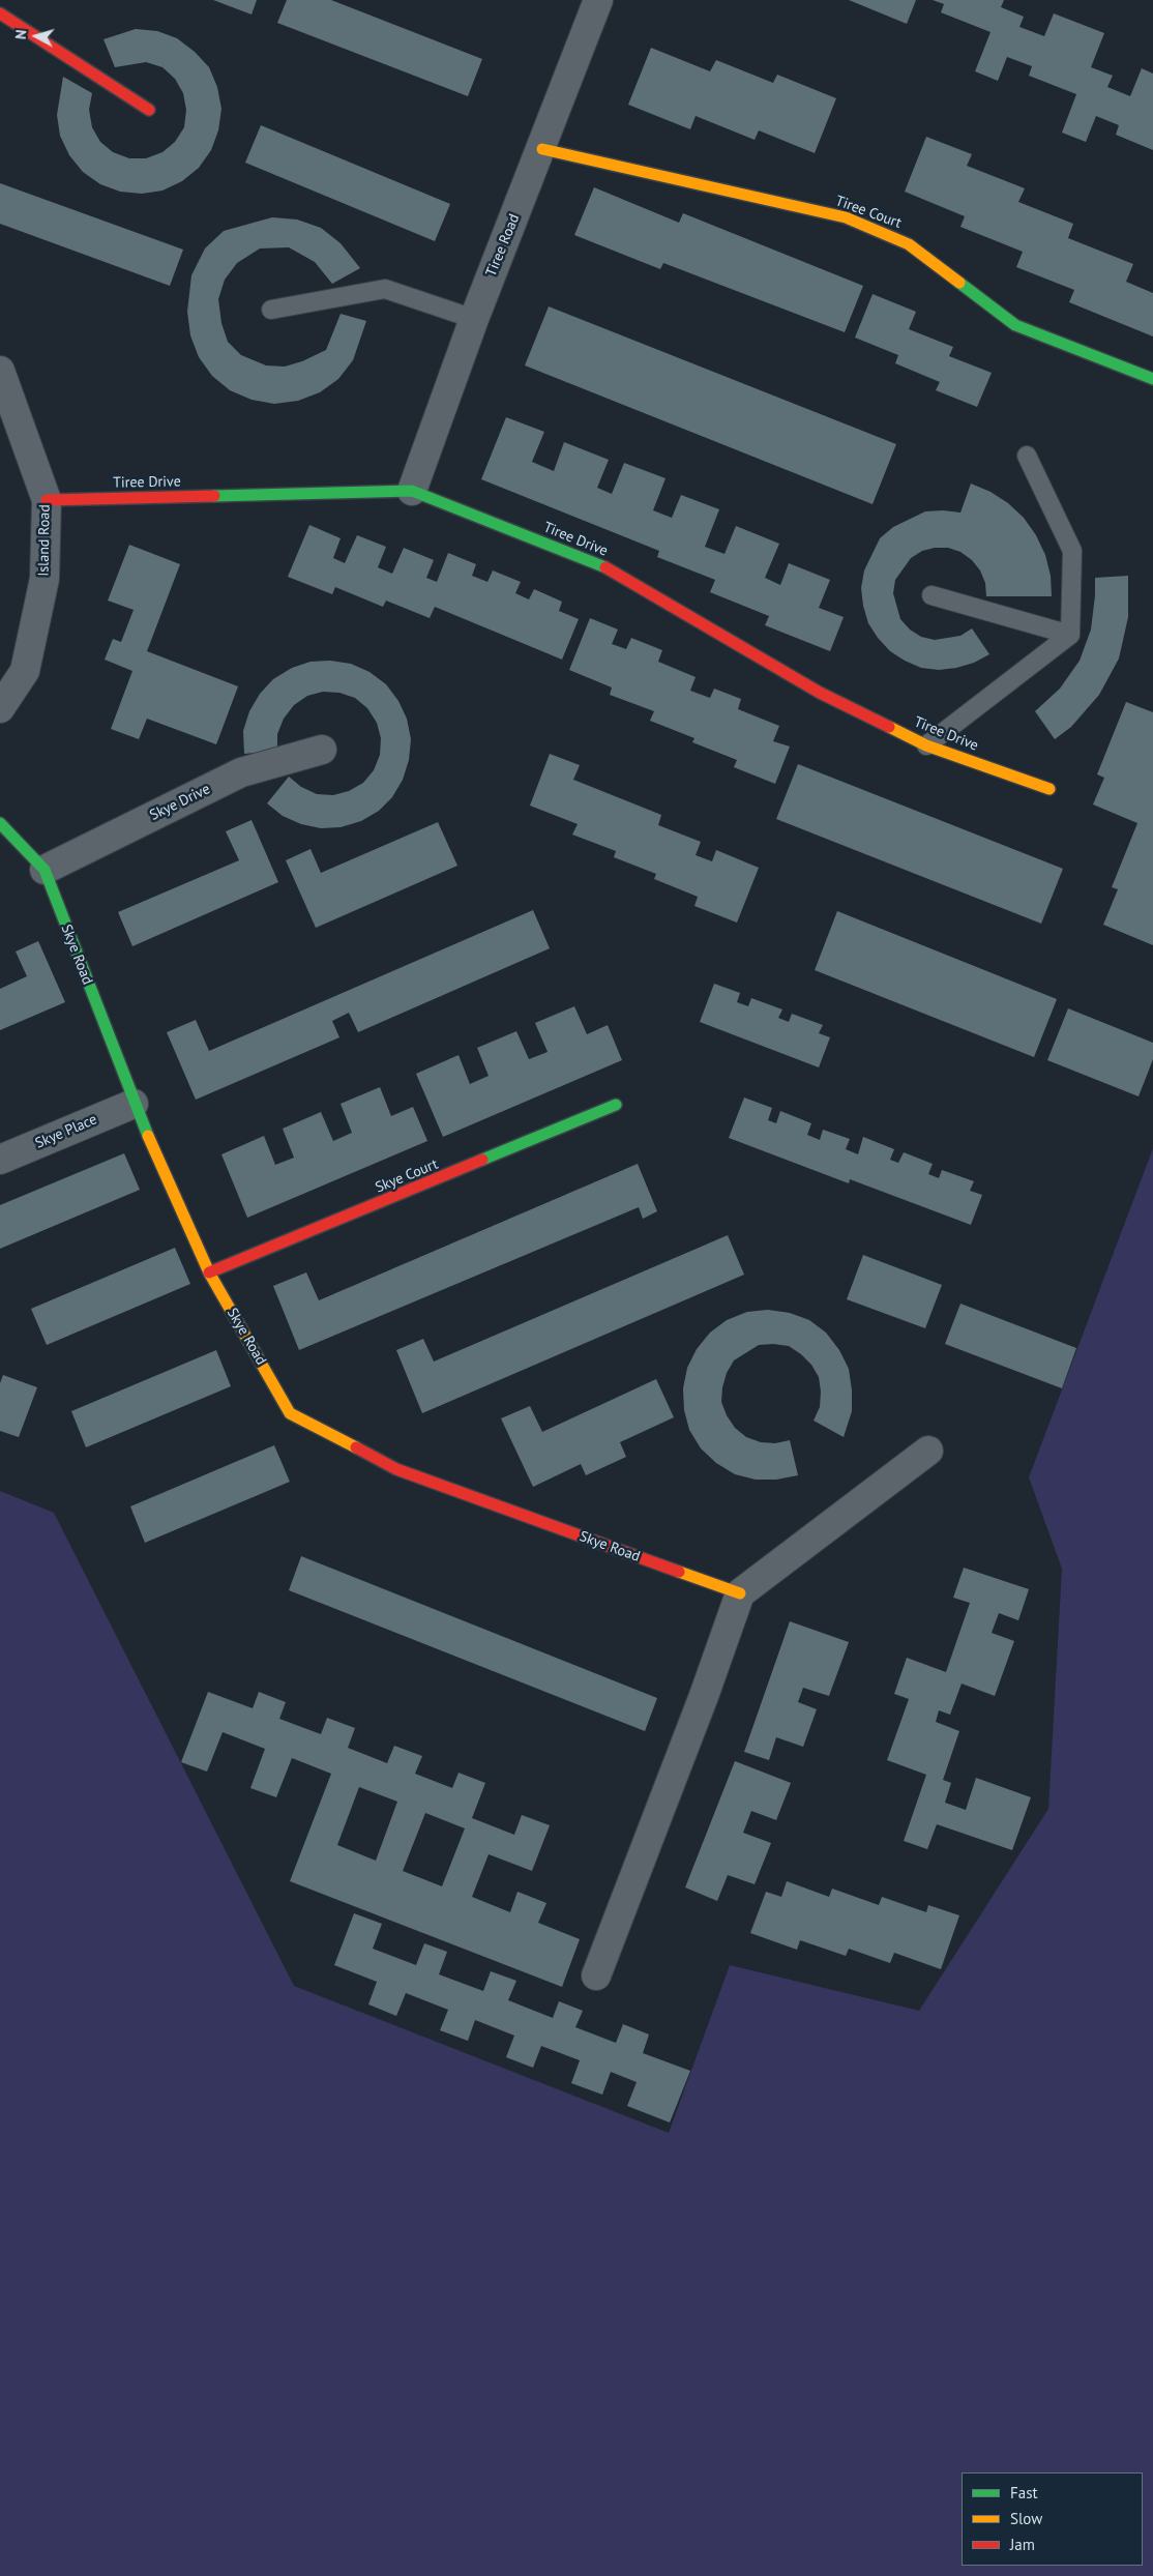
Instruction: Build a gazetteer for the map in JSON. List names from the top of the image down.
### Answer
{
  "streets": {
    "street": [
      "Tiree Court",
      "Tiree Road",
      "Tiree Drive",
      "Island Road",
      "Skye Drive",
      "Skye Road",
      "Skye Place",
      "Skye Court"
    ]
  },
  "crossings": [
    ["Tiree Court", "Tiree Road"],
    ["Tiree Road", "Tiree Drive"],
    ["Tiree Drive", "Island Road"],
    ["Skye Drive", "Skye Road"],
    ["Skye Road", "Skye Place"],
    ["Skye Road", "Skye Court"]
  ],
  "legend": ["Fast", "Slow", "Jam"],
  "north": "left"
}
